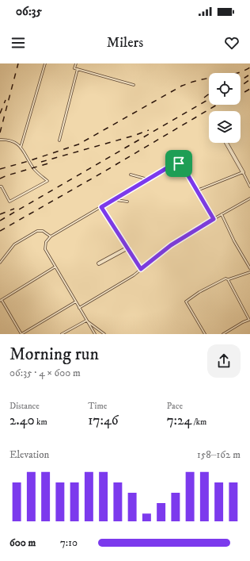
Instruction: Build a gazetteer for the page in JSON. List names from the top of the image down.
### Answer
{
  "page": {
    "status": "06:35",
    "header": "Milers",
    "heading": ["Morning run", "06:35 · 4 × 600 m"],
    "stats": [
      ["Distance", "2.40 km"],
      ["Time", "17:46"],
      ["Pace", "7:24 /km"]
    ],
    "chart": ["Elevation", "158–162 m"],
    "list": [
      {
        "name": "600 m",
        "note": "7:10"
      }
    ]
  }
}
